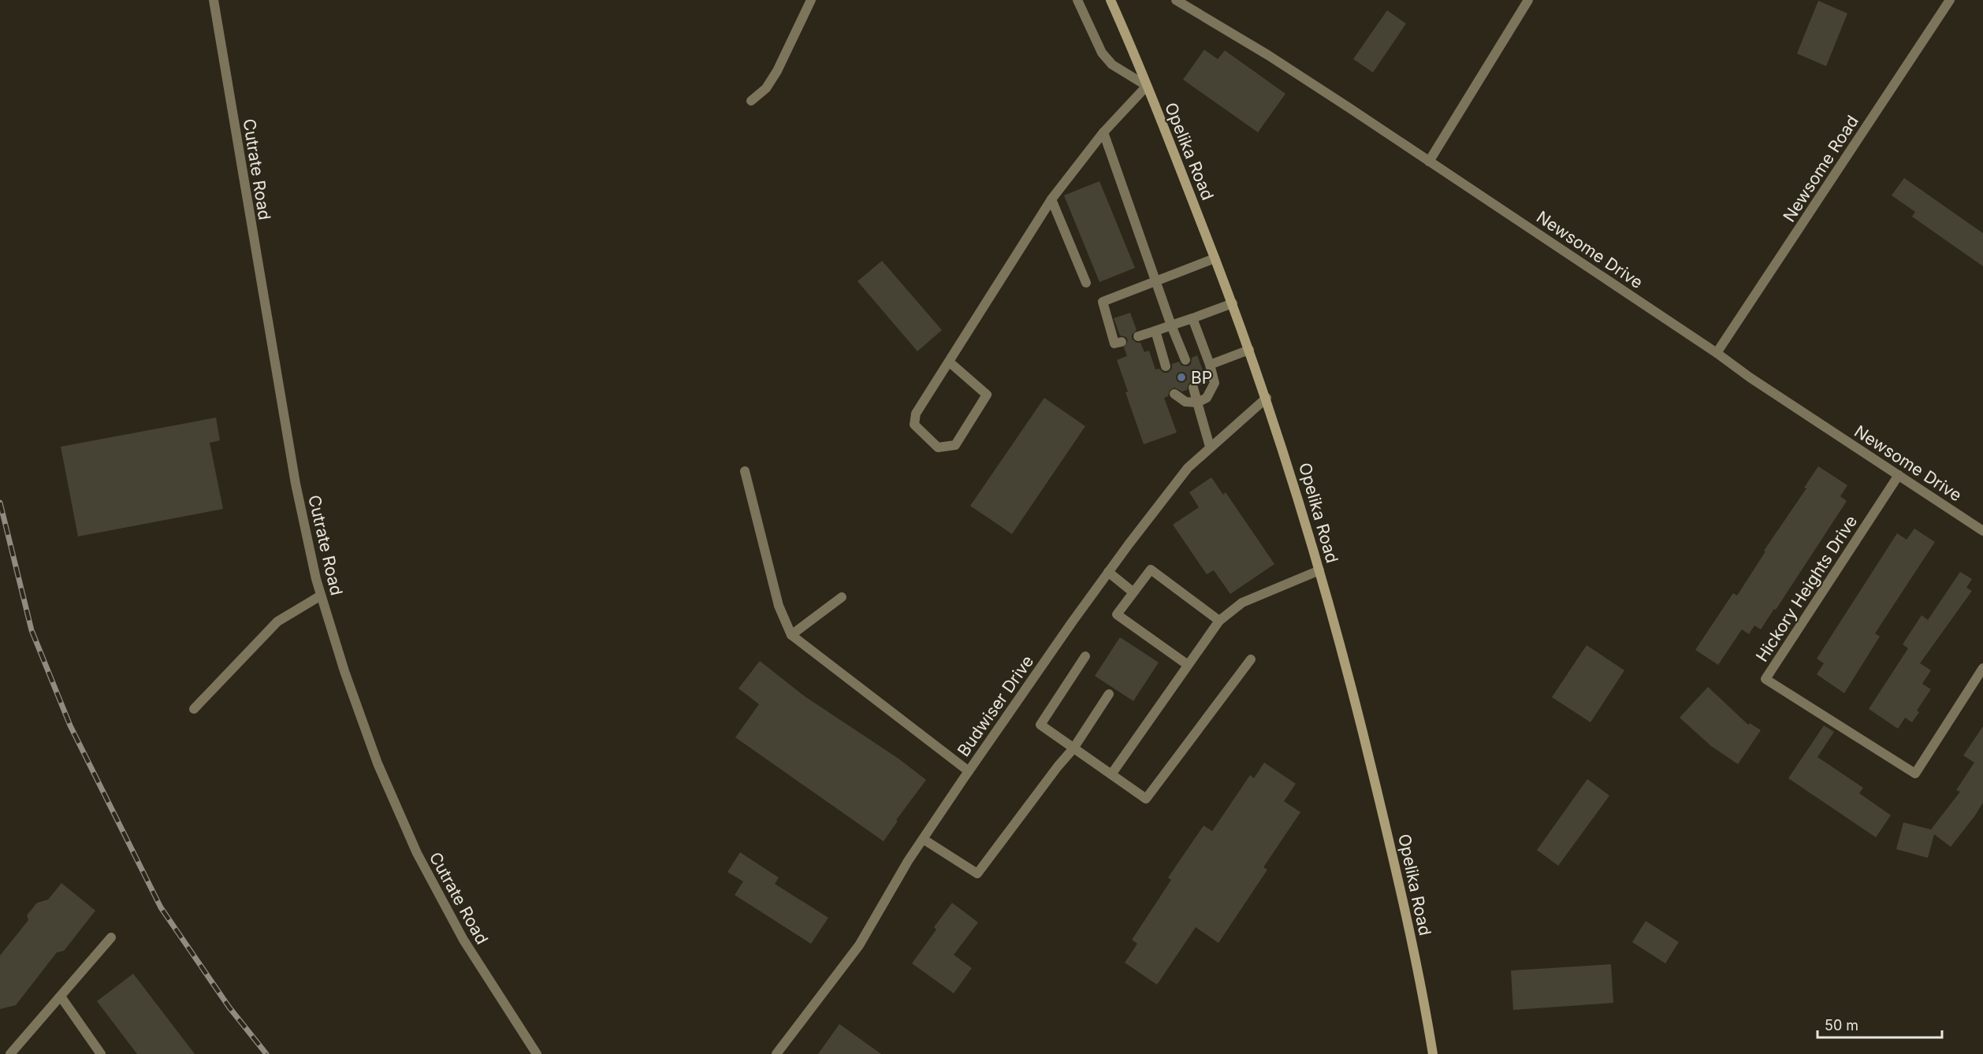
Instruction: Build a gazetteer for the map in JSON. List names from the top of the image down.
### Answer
{
  "streets": {
    "main road": ["Opelika Road"],
    "street": [
      "Newsome Road",
      "Cutrate Road",
      "Newsome Drive",
      "Hickory Heights Drive",
      "Budwiser Drive"
    ]
  },
  "crossings": [
    ["Opelika Road", "Budwiser Drive"],
    ["Newsome Road", "Newsome Drive"],
    ["Newsome Drive", "Hickory Heights Drive"]
  ],
  "places": ["BP"],
  "scale_bar": "50 m"
}
